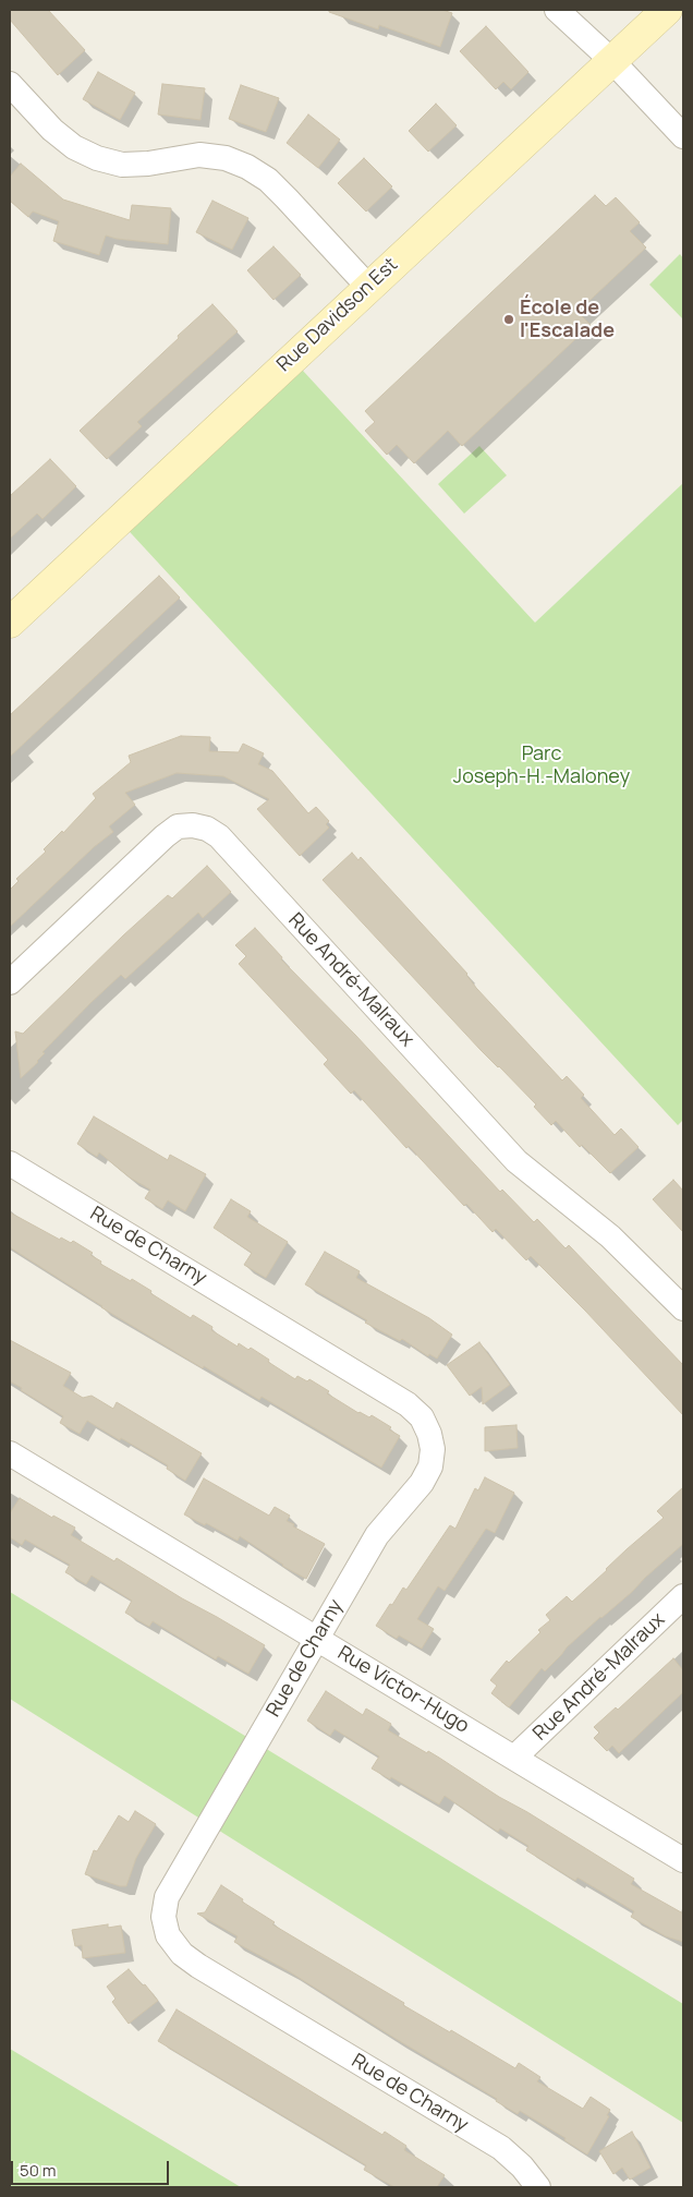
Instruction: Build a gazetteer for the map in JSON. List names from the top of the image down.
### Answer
{
  "streets": {
    "street": [
      "Rue Davidson Est",
      "Rue André-Malraux",
      "Rue de Charny",
      "Rue Victor-Hugo"
    ]
  },
  "crossings": [
    ["Rue André-Malraux", "Rue Victor-Hugo"],
    ["Rue de Charny", "Rue Victor-Hugo"]
  ],
  "parks": ["Parc Joseph-H.-Maloney"],
  "places": ["École de l'Escalade"],
  "scale_bar": "50 m"
}
